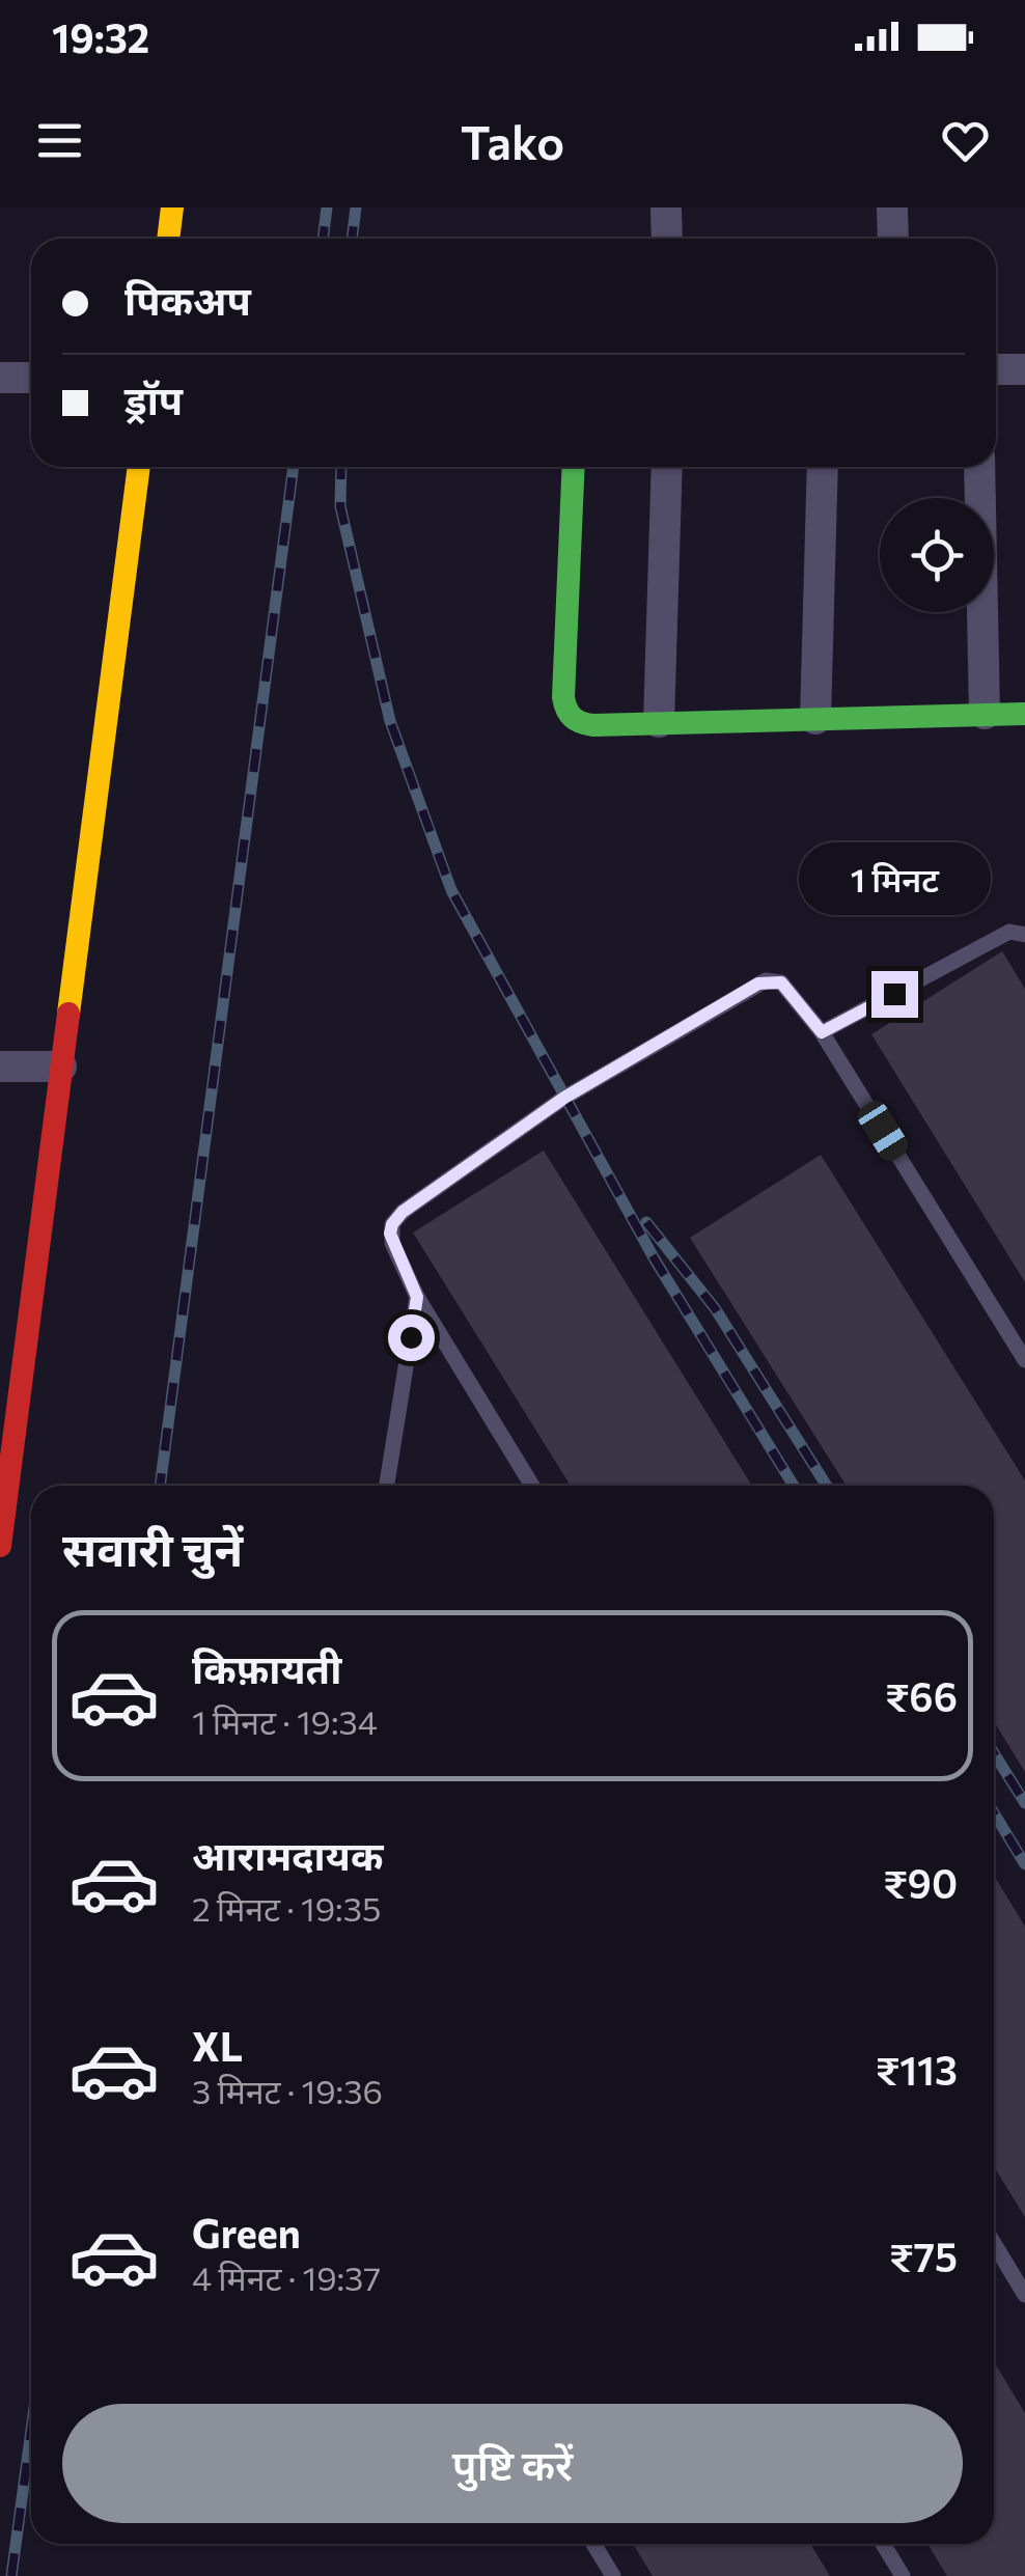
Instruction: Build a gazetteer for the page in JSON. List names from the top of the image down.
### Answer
{
  "page": {
    "status": "19:32",
    "header": "Tako",
    "banner": ["पिकअप", "ड्रॉप"],
    "bubble": "1 मिनट",
    "heading": "सवारी चुनें",
    "list": [
      {
        "name": "किफ़ायती",
        "note": "1 मिनट · 19:34",
        "value": "₹66"
      },
      {
        "name": "आरामदायक",
        "note": "2 मिनट · 19:35",
        "value": "₹90"
      },
      {
        "name": "XL",
        "note": "3 मिनट · 19:36",
        "value": "₹113"
      },
      {
        "name": "Green",
        "note": "4 मिनट · 19:37",
        "value": "₹75"
      }
    ],
    "buttons": "पुष्टि करें"
  }
}
